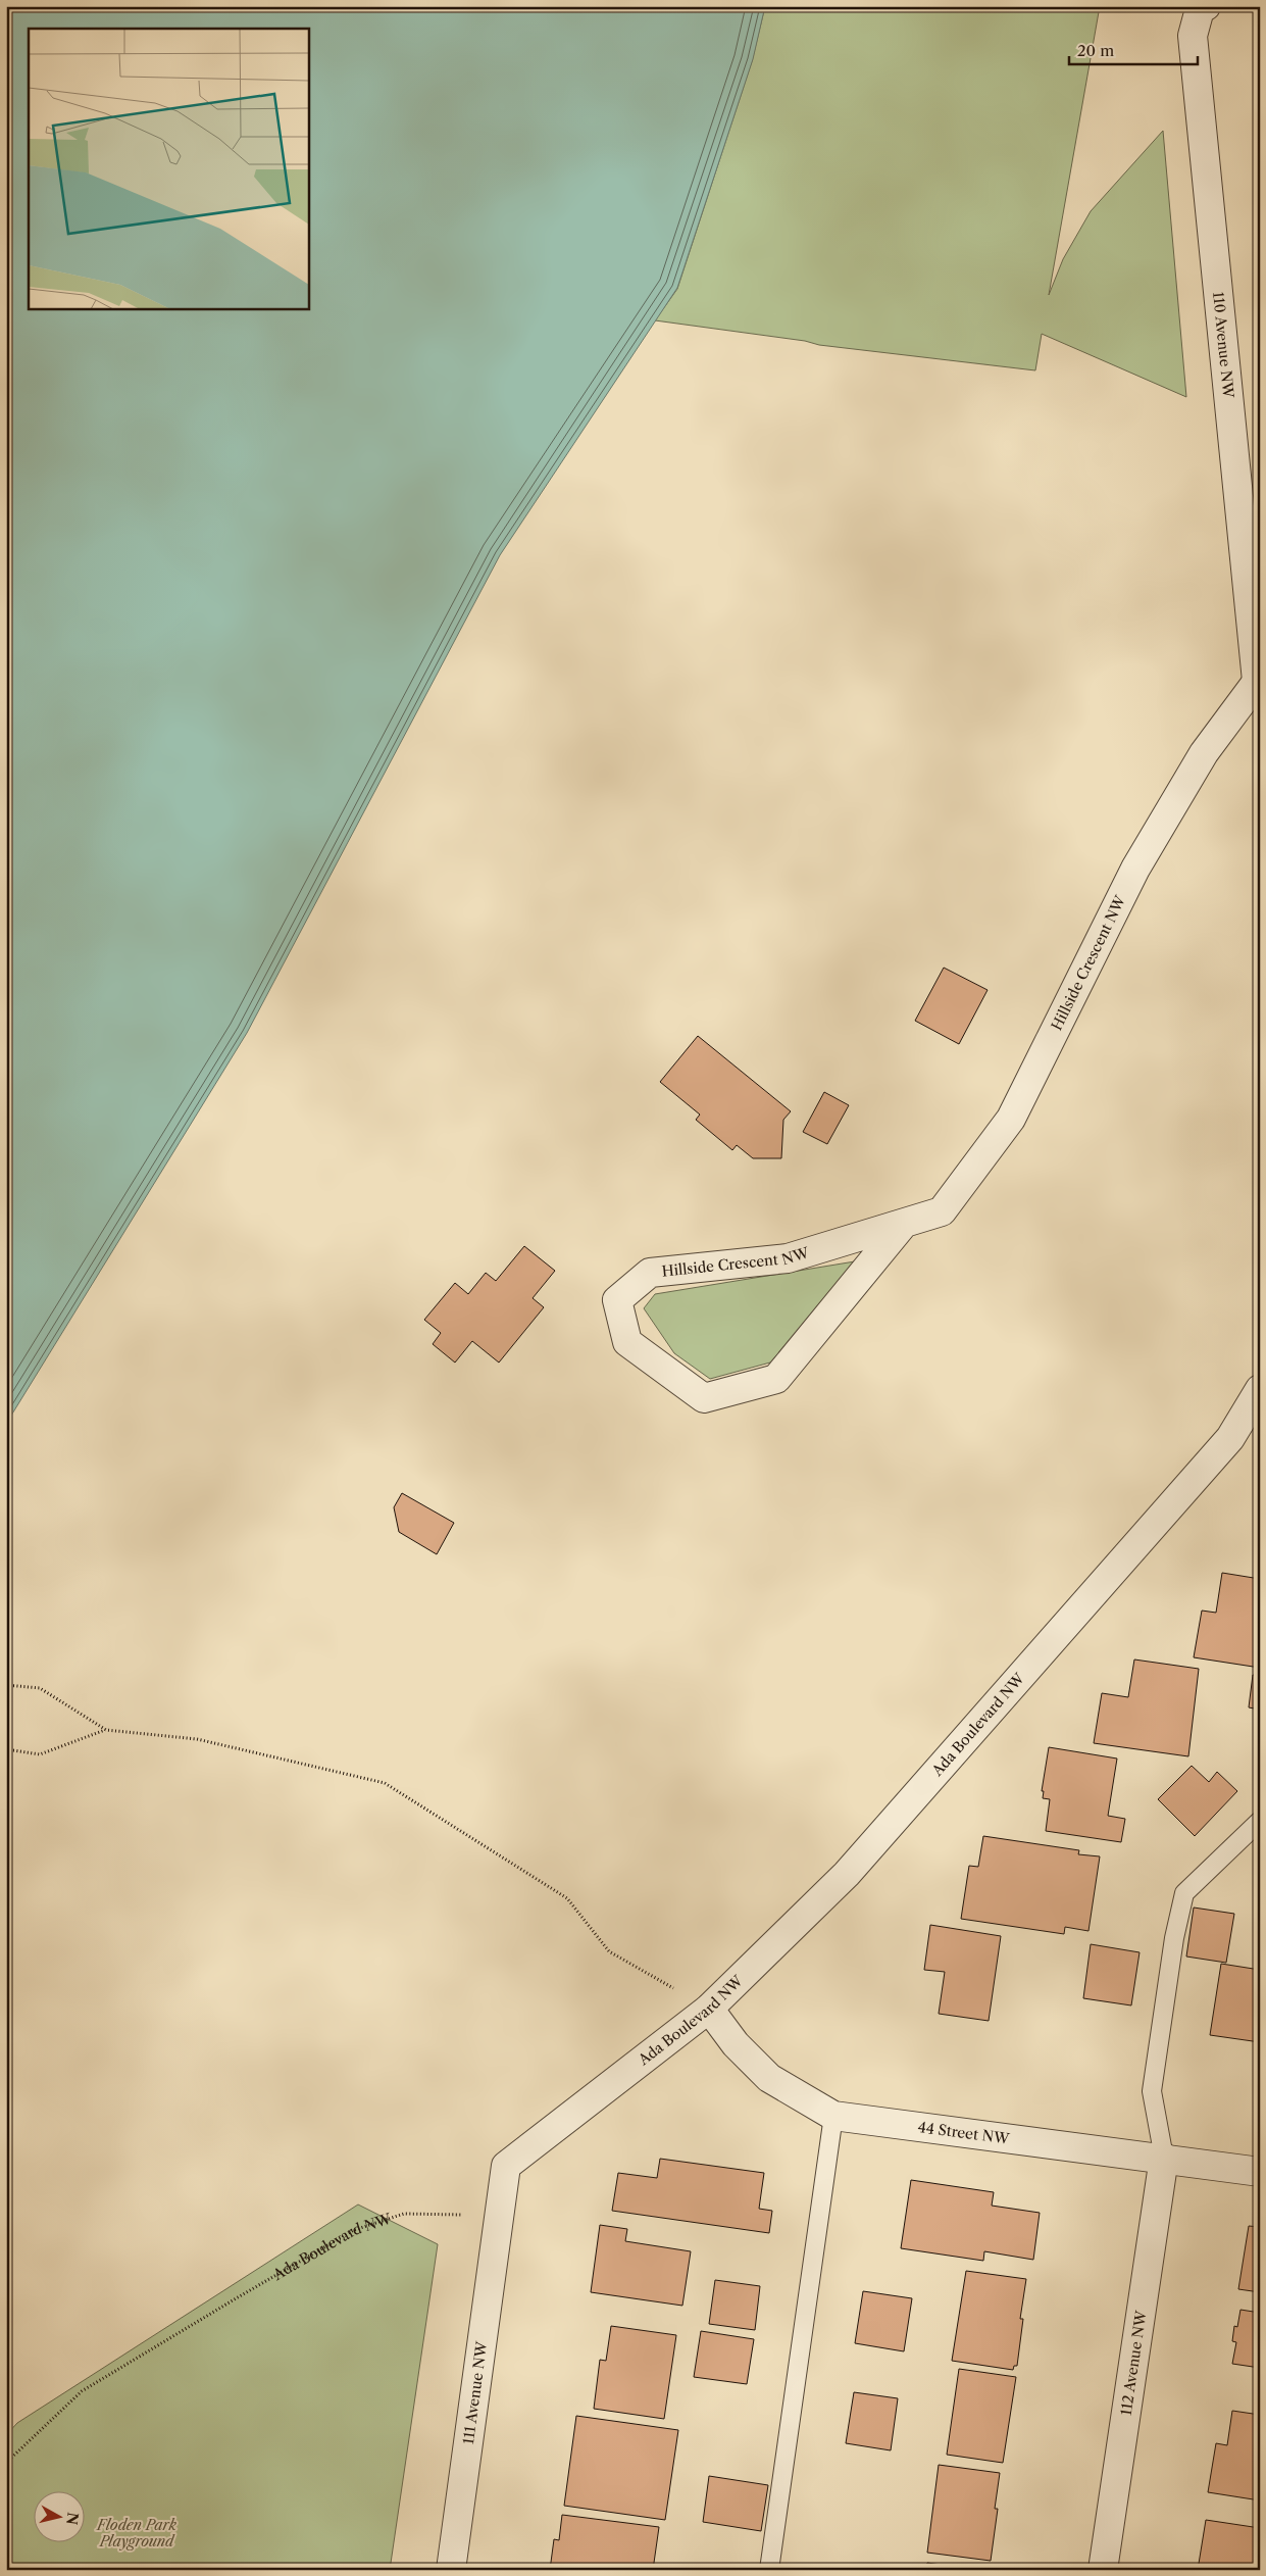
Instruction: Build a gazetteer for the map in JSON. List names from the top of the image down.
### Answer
{
  "streets": {
    "street": [
      "110 Avenue NW",
      "Hillside Crescent NW",
      "Ada Boulevard NW",
      "44 Street NW",
      "112 Avenue NW",
      "111 Avenue NW"
    ]
  },
  "crossings": [
    ["110 Avenue NW", "Hillside Crescent NW"],
    ["Ada Boulevard NW", "44 Street NW"],
    ["Ada Boulevard NW", "111 Avenue NW"],
    ["44 Street NW", "112 Avenue NW"]
  ],
  "parks": ["Floden Park Playground"],
  "scale_bar": "20 m",
  "north": "right"
}
